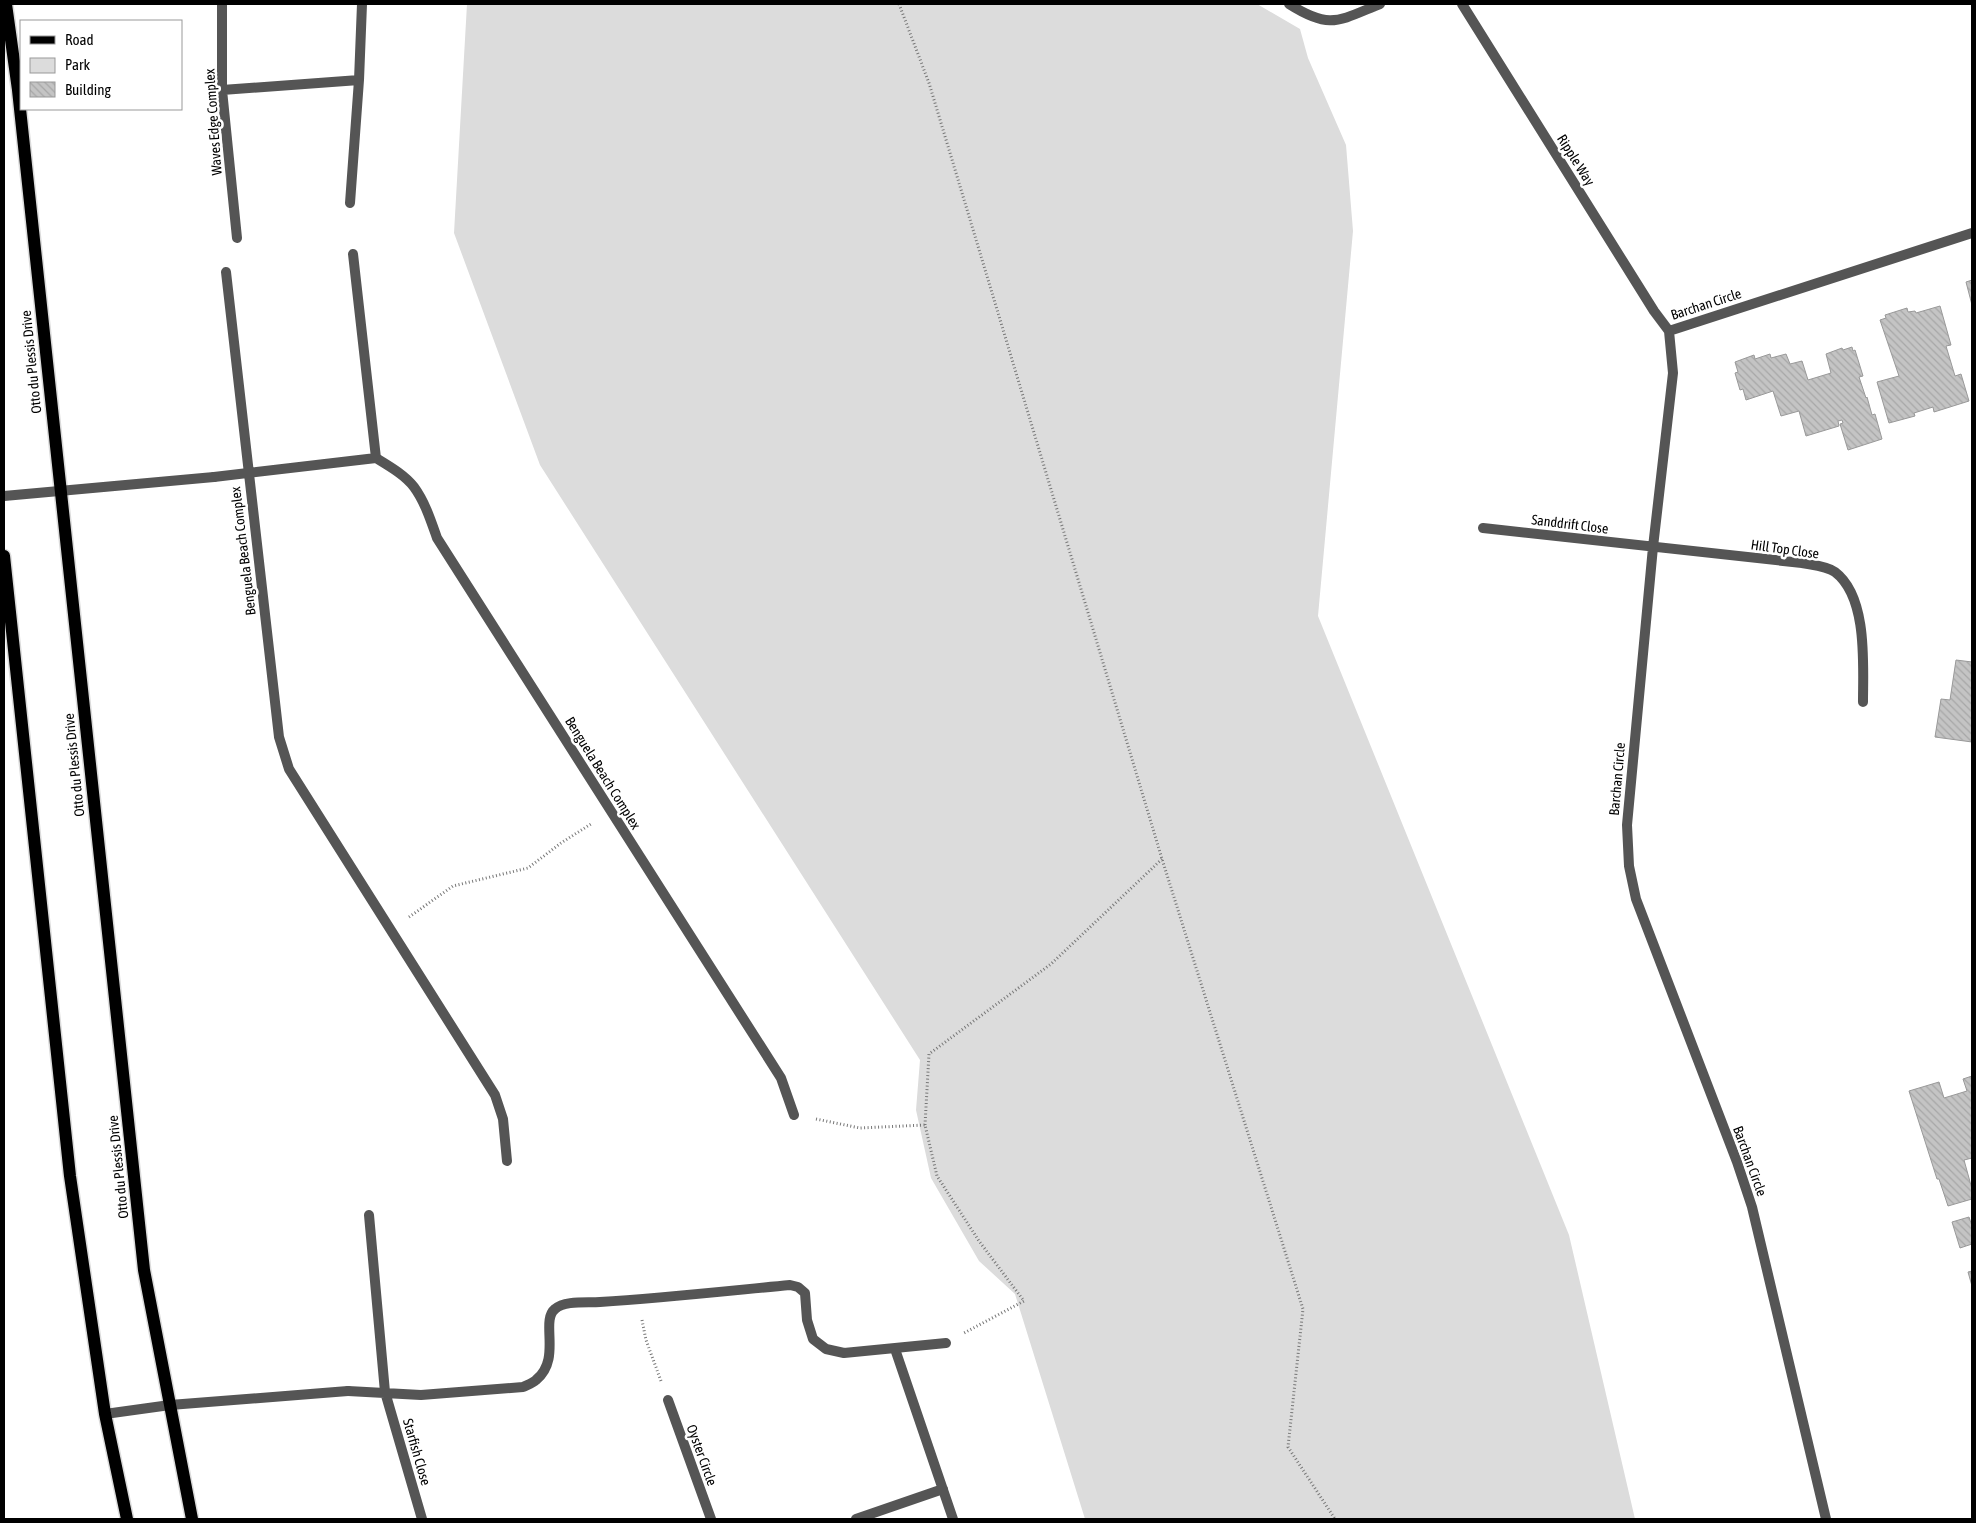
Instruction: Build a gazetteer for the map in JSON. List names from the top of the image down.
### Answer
{
  "streets": {
    "main road": ["Otto du Plessis Drive"],
    "street": [
      "Waves Edge Complex",
      "Ripple Way",
      "Barchan Circle",
      "Sanddrift Close",
      "Hill Top Close",
      "Benguela Beach Complex",
      "Starfish Close",
      "Oyster Circle"
    ]
  },
  "crossings": [
    ["Ripple Way", "Barchan Circle"],
    ["Barchan Circle", "Sanddrift Close"],
    ["Barchan Circle", "Hill Top Close"],
    ["Otto du Plessis Drive", "Benguela Beach Complex"],
    ["Sanddrift Close", "Hill Top Close"]
  ],
  "legend": ["Road", "Park", "Building"]
}
